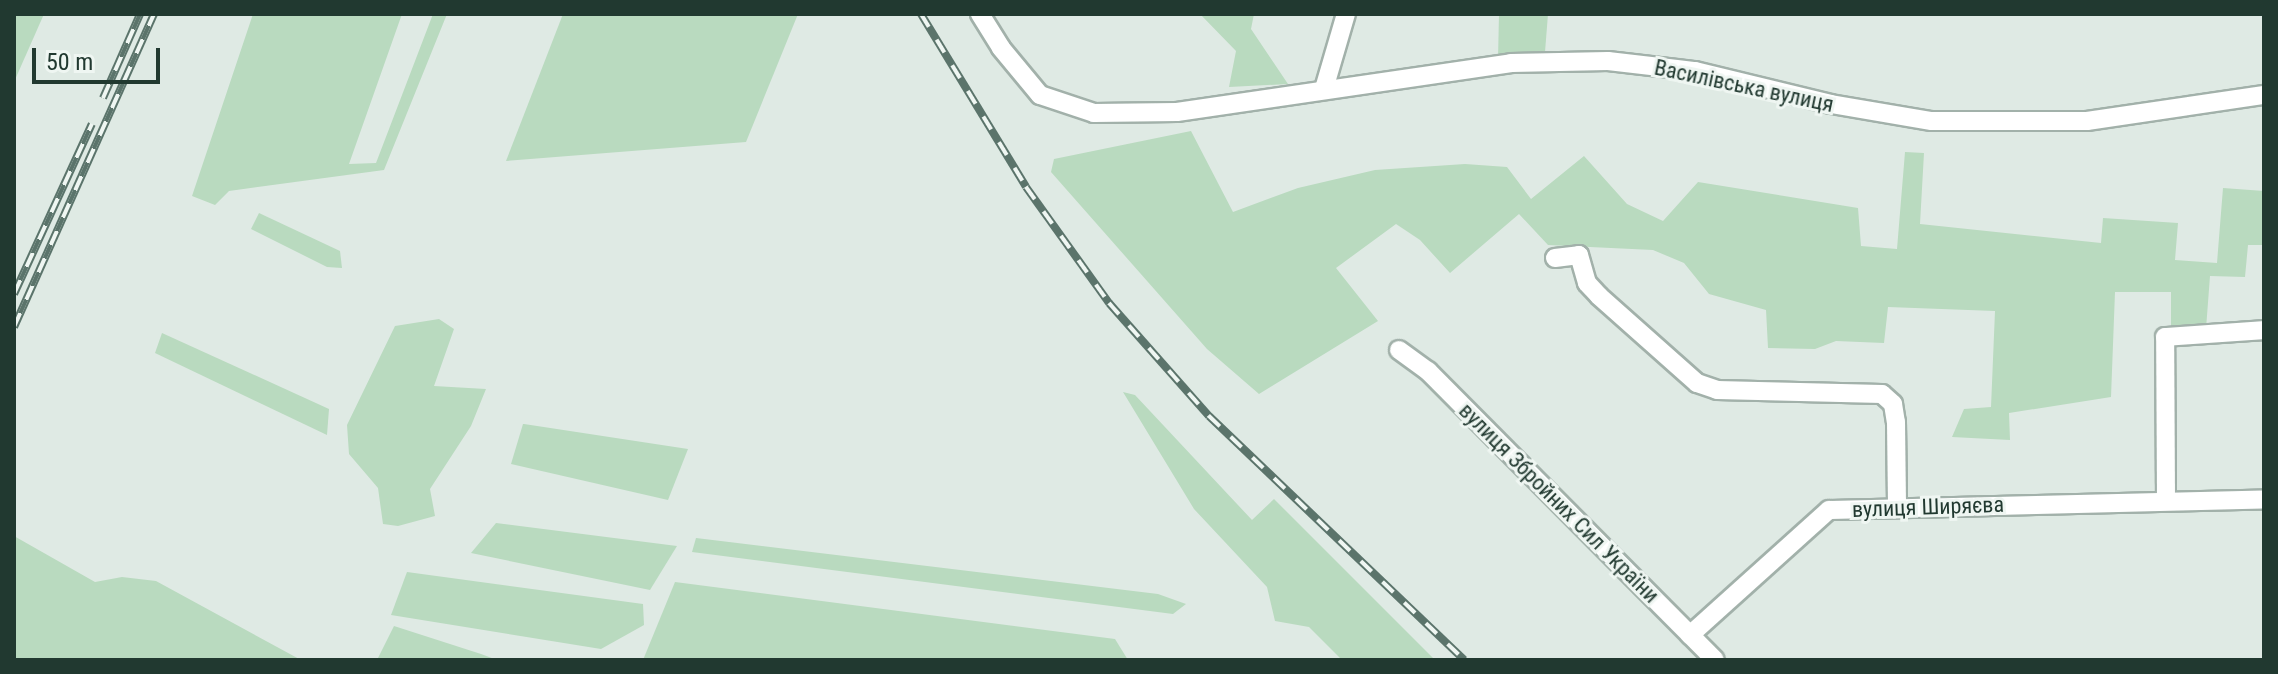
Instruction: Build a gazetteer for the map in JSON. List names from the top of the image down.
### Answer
{
  "streets": {
    "street": ["Василівська вулиця", "вулиця Збройних Сил України", "вулиця Ширяєва"]
  },
  "crossings": [
    ["вулиця Збройних Сил України", "вулиця Ширяєва"]
  ],
  "scale_bar": "50 m"
}
